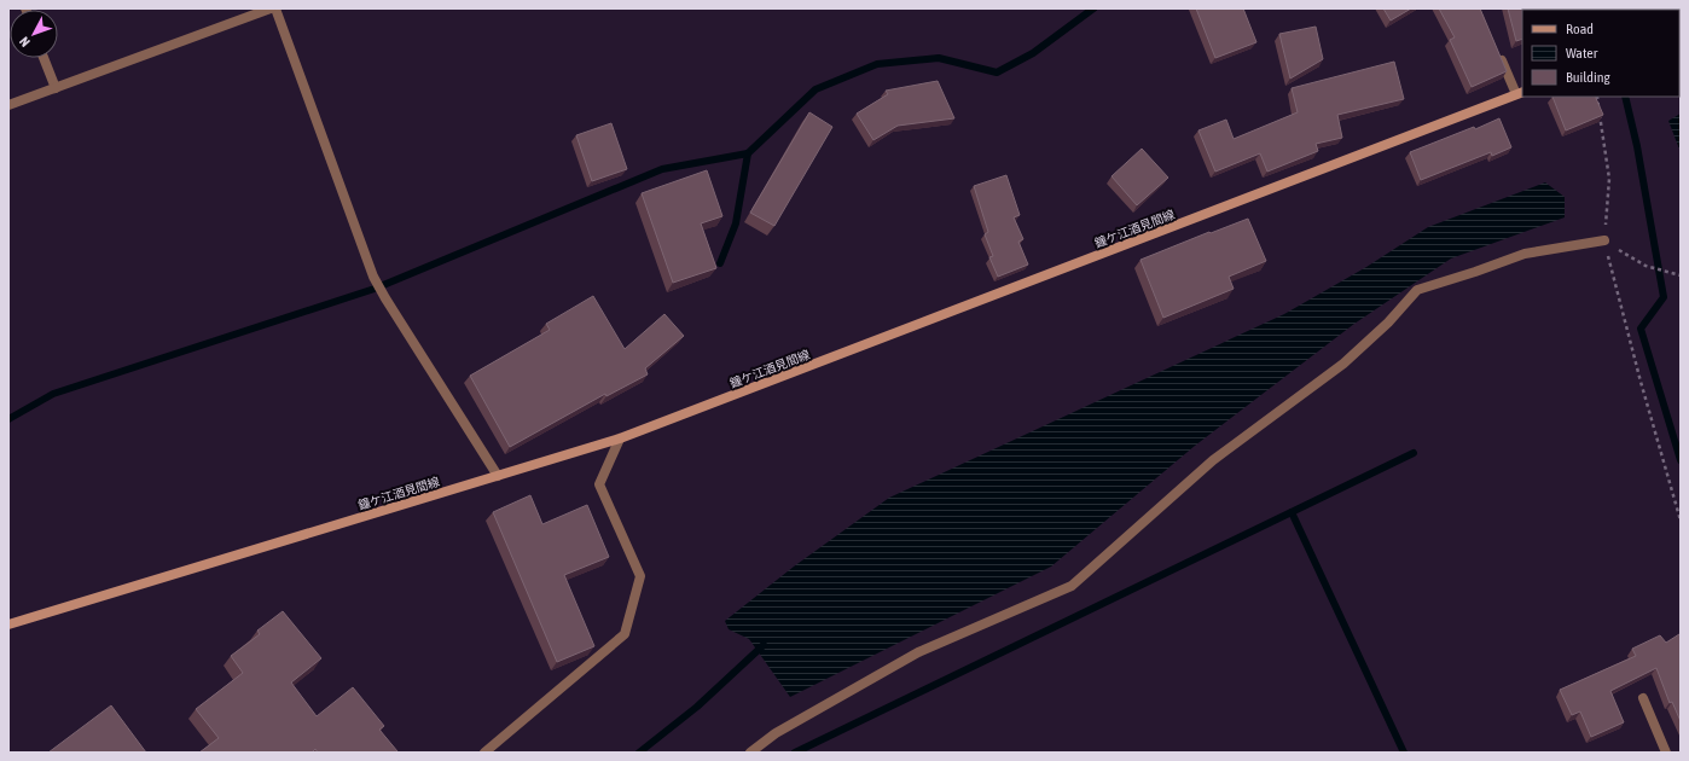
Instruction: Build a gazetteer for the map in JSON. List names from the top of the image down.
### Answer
{
  "streets": {
    "main road": ["鐘ケ江酒見間線"]
  },
  "legend": ["Road", "Water", "Building"],
  "north": "bottom left"
}
